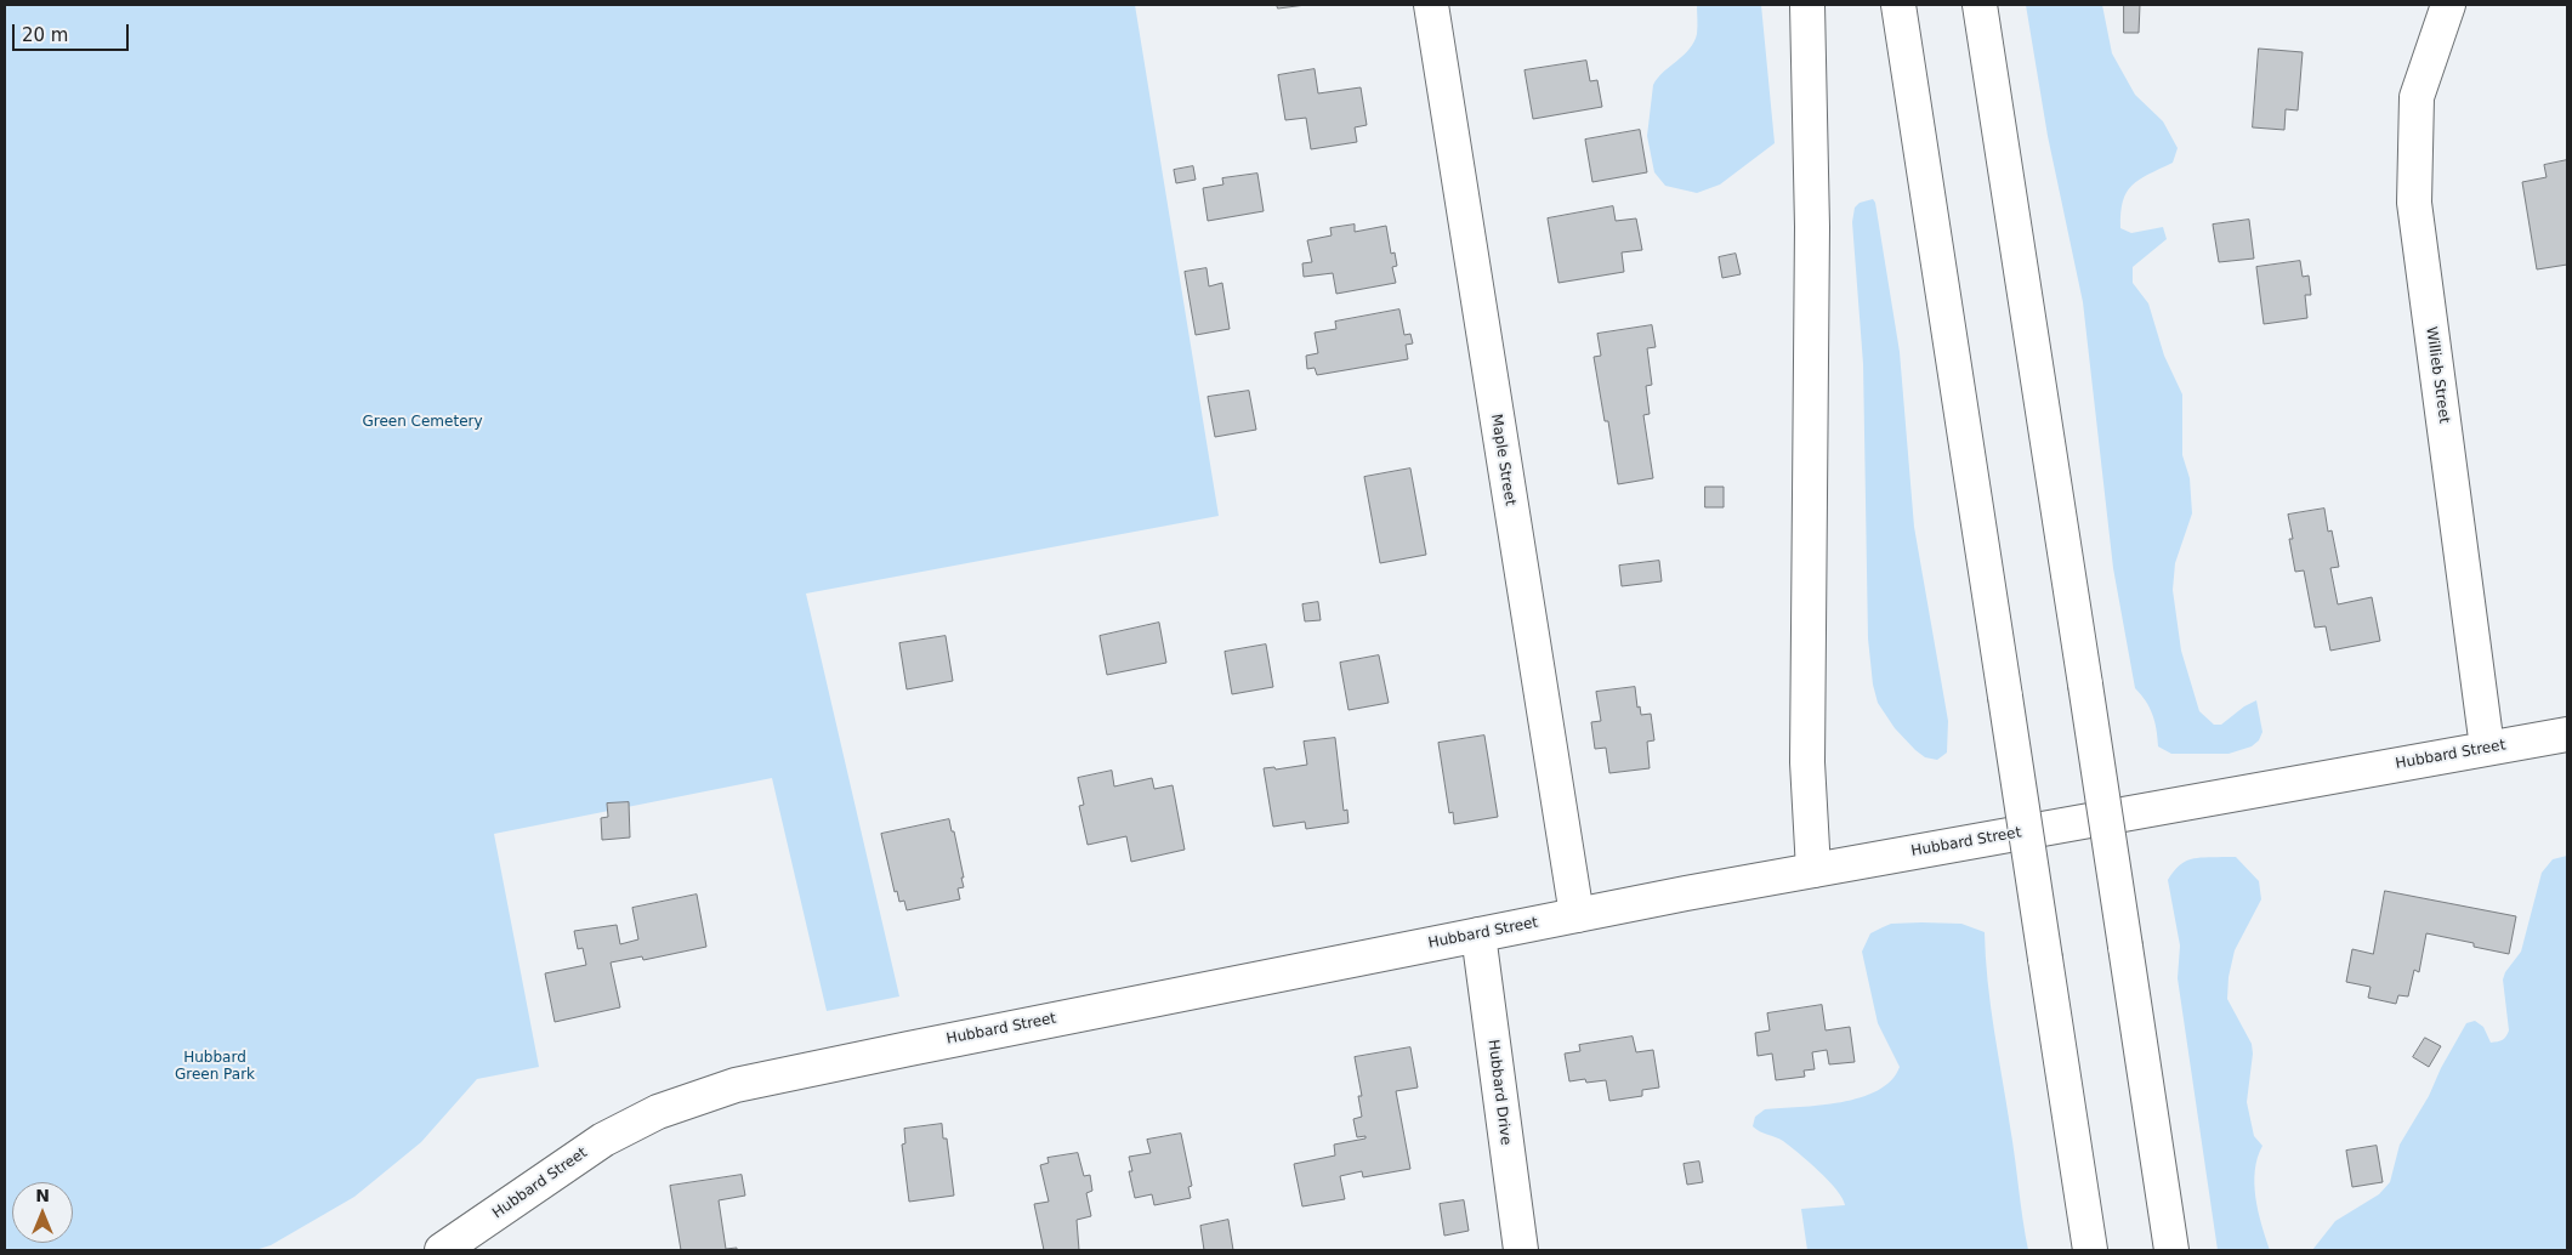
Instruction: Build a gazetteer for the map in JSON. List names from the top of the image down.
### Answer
{
  "streets": {
    "main road": [
      "Willieb Street",
      "Maple Street",
      "Hubbard Street",
      "Hubbard Drive"
    ]
  },
  "crossings": [
    ["Willieb Street", "Hubbard Street"],
    ["Maple Street", "Hubbard Street"],
    ["Hubbard Street", "Hubbard Drive"]
  ],
  "parks": ["Green Cemetery", "Hubbard Green Park"],
  "scale_bar": "20 m",
  "north": "top"
}
